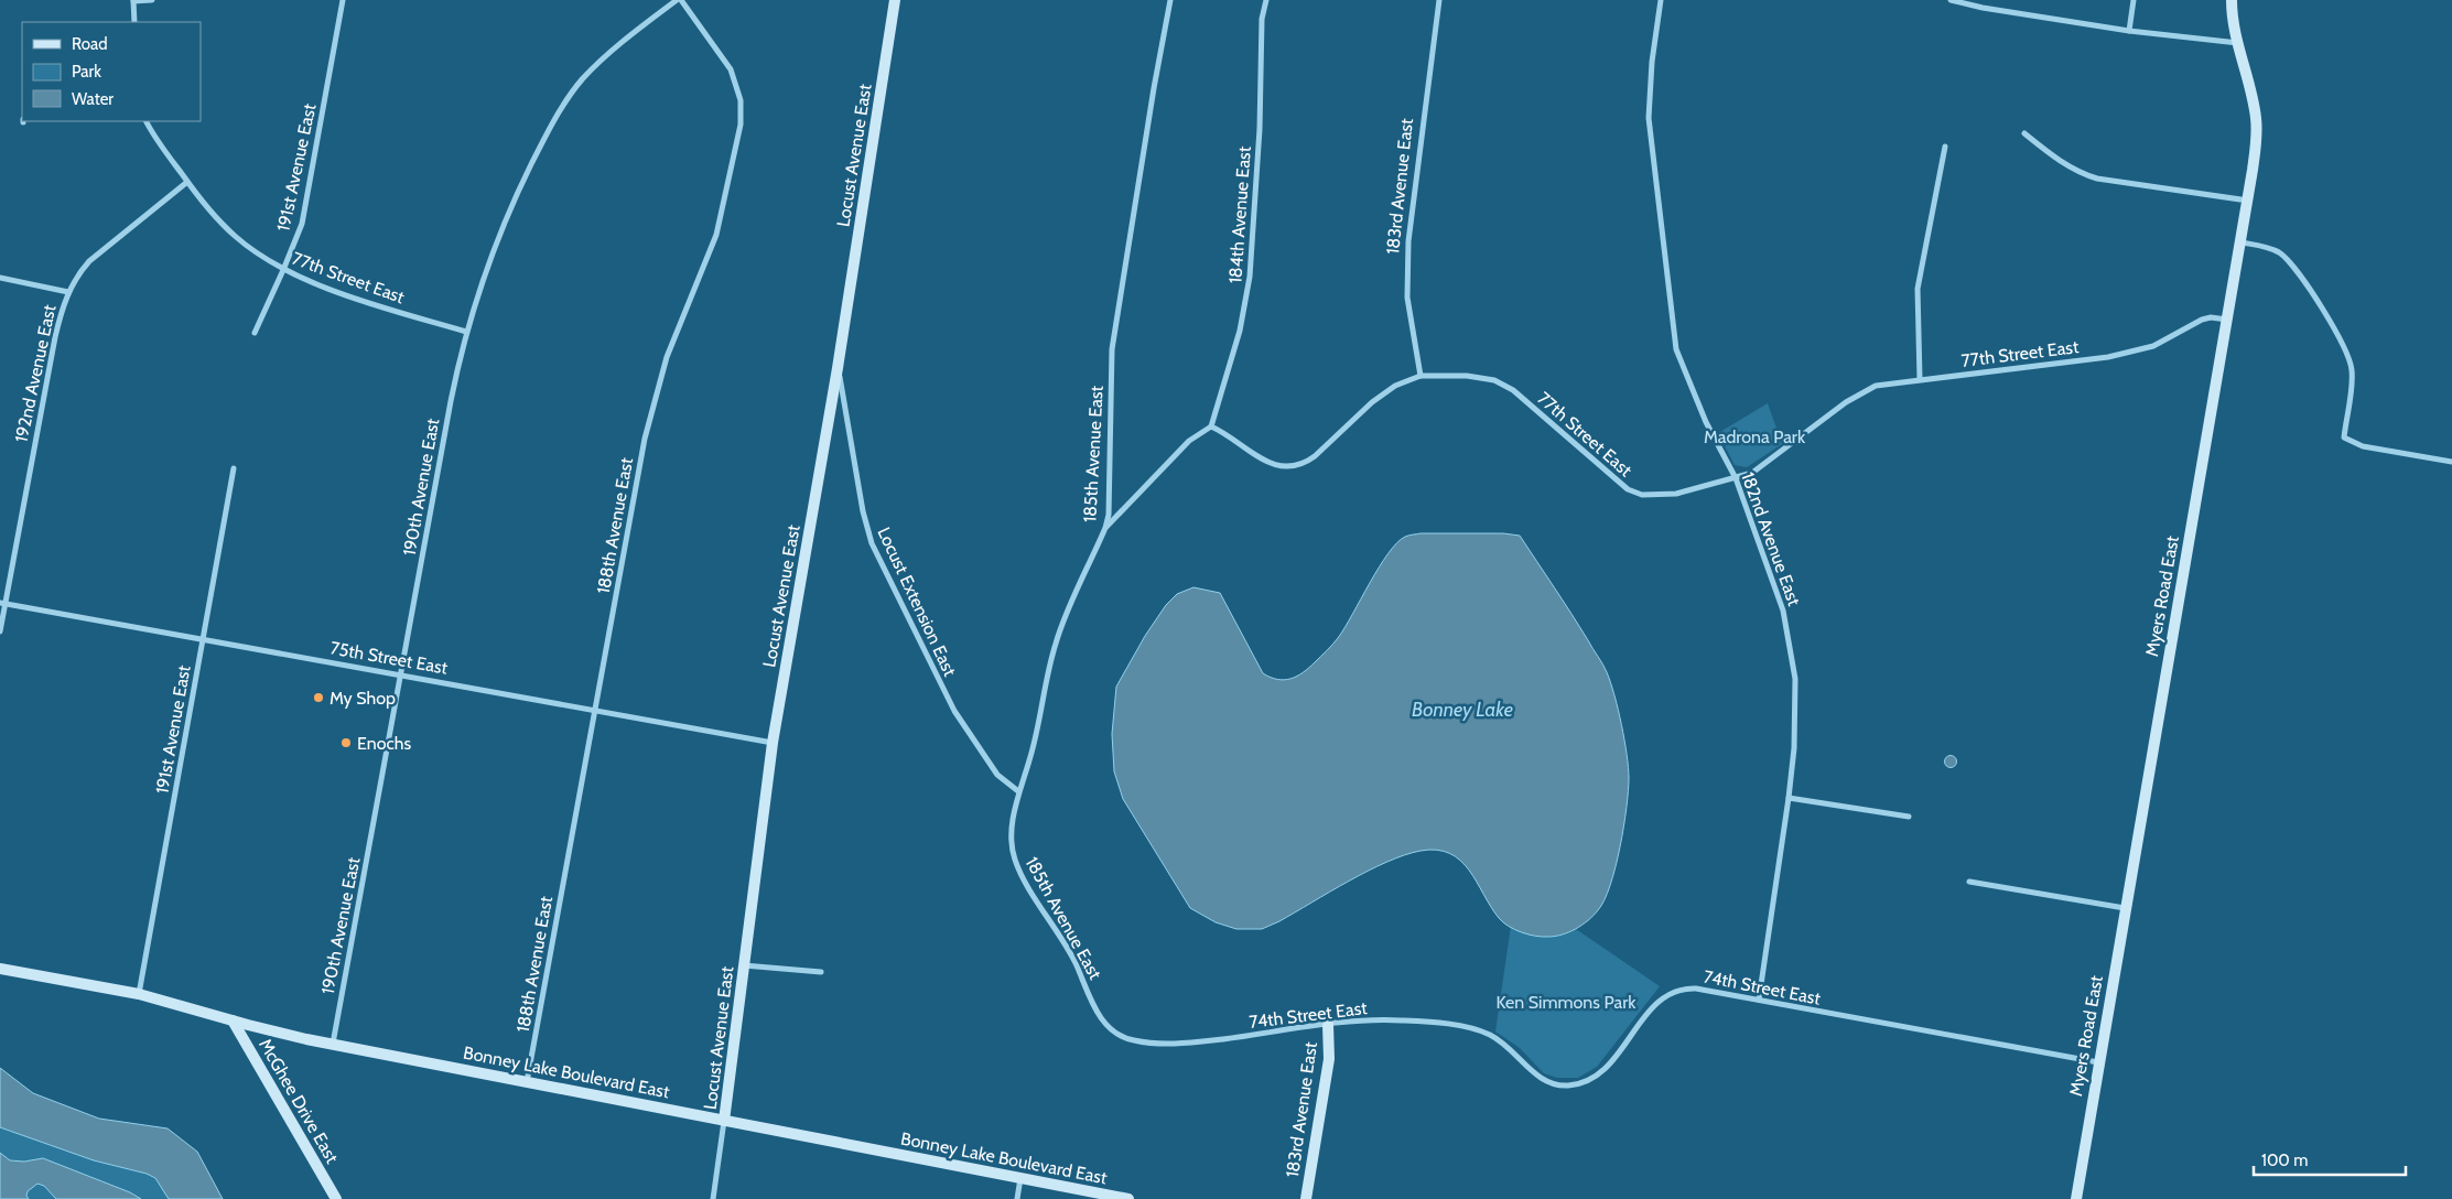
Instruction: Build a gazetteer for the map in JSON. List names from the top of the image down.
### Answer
{
  "streets": {
    "street": [
      "Locust Avenue East",
      "191st Avenue East",
      "183rd Avenue East",
      "184th Avenue East",
      "77th Street East",
      "192nd Avenue East",
      "185th Avenue East",
      "190th Avenue East",
      "188th Avenue East",
      "182nd Avenue East",
      "Myers Road East",
      "Locust Extension East",
      "75th Street East",
      "74th Street East",
      "Bonney Lake Boulevard East",
      "McGhee Drive East"
    ]
  },
  "crossings": [
    ["Locust Avenue East", "Locust Extension East"],
    ["Locust Avenue East", "75th Street East"],
    ["Locust Avenue East", "Bonney Lake Boulevard East"],
    ["191st Avenue East", "77th Street East"],
    ["191st Avenue East", "75th Street East"],
    ["191st Avenue East", "Bonney Lake Boulevard East"],
    ["183rd Avenue East", "77th Street East"],
    ["183rd Avenue East", "74th Street East"],
    ["184th Avenue East", "77th Street East"],
    ["77th Street East", "192nd Avenue East"],
    ["77th Street East", "190th Avenue East"],
    ["77th Street East", "182nd Avenue East"],
    ["77th Street East", "Myers Road East"],
    ["192nd Avenue East", "75th Street East"],
    ["185th Avenue East", "Locust Extension East"],
    ["185th Avenue East", "74th Street East"],
    ["190th Avenue East", "75th Street East"],
    ["190th Avenue East", "Bonney Lake Boulevard East"],
    ["188th Avenue East", "75th Street East"],
    ["188th Avenue East", "Bonney Lake Boulevard East"],
    ["182nd Avenue East", "74th Street East"],
    ["Myers Road East", "74th Street East"],
    ["Bonney Lake Boulevard East", "McGhee Drive East"]
  ],
  "water": ["Bonney Lake"],
  "parks": ["Madrona Park", "Ken Simmons Park"],
  "places": ["My Shop", "Enochs"],
  "legend": ["Road", "Park", "Water"],
  "scale_bar": "100 m"
}
